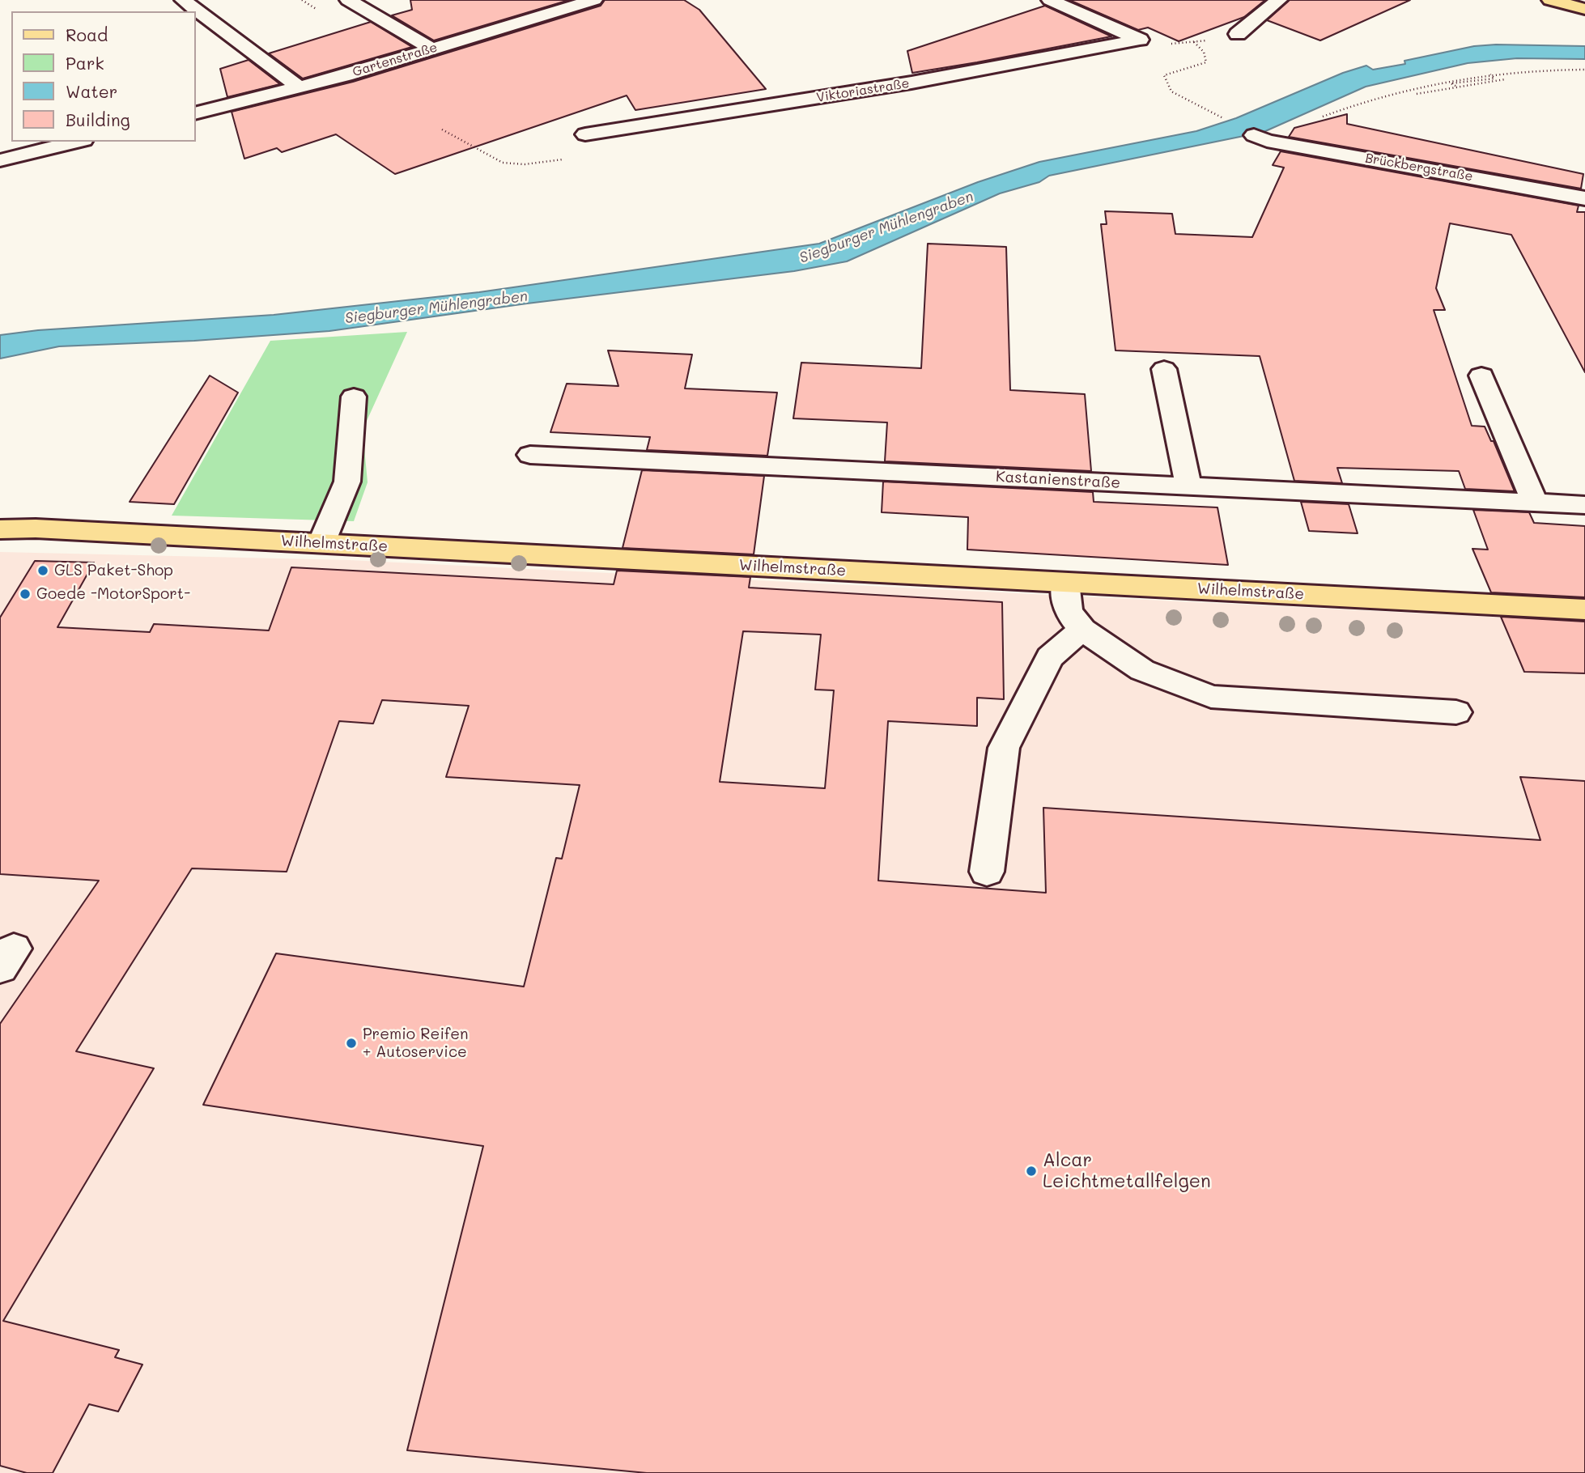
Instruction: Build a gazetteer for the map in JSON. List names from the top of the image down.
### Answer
{
  "streets": {
    "main road": ["Wilhelmstraße"],
    "street": [
      "Gartenstraße",
      "Viktoriastraße",
      "Brückbergstraße",
      "Kastanienstraße"
    ]
  },
  "water": ["Siegburger Mühlengraben"],
  "places": [
    "GLS Paket-Shop",
    "Goede -MotorSport-",
    "Premio Reifen + Autoservice",
    "Alcar Leichtmetallfelgen"
  ],
  "legend": [
    "Road",
    "Park",
    "Water",
    "Building"
  ]
}
